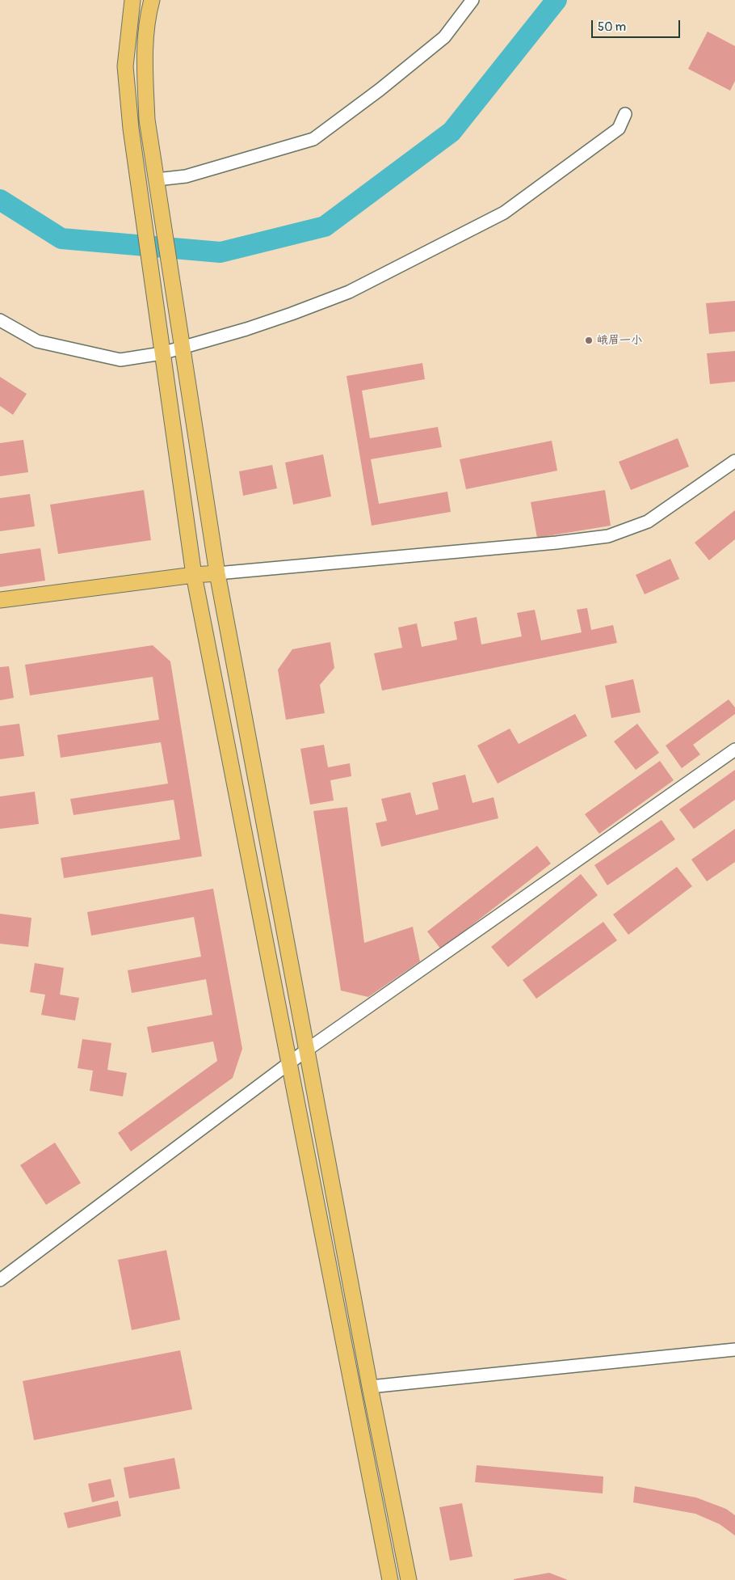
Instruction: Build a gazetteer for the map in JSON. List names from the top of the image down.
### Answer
{
  "places": ["峨眉一小"],
  "scale_bar": "50 m"
}
